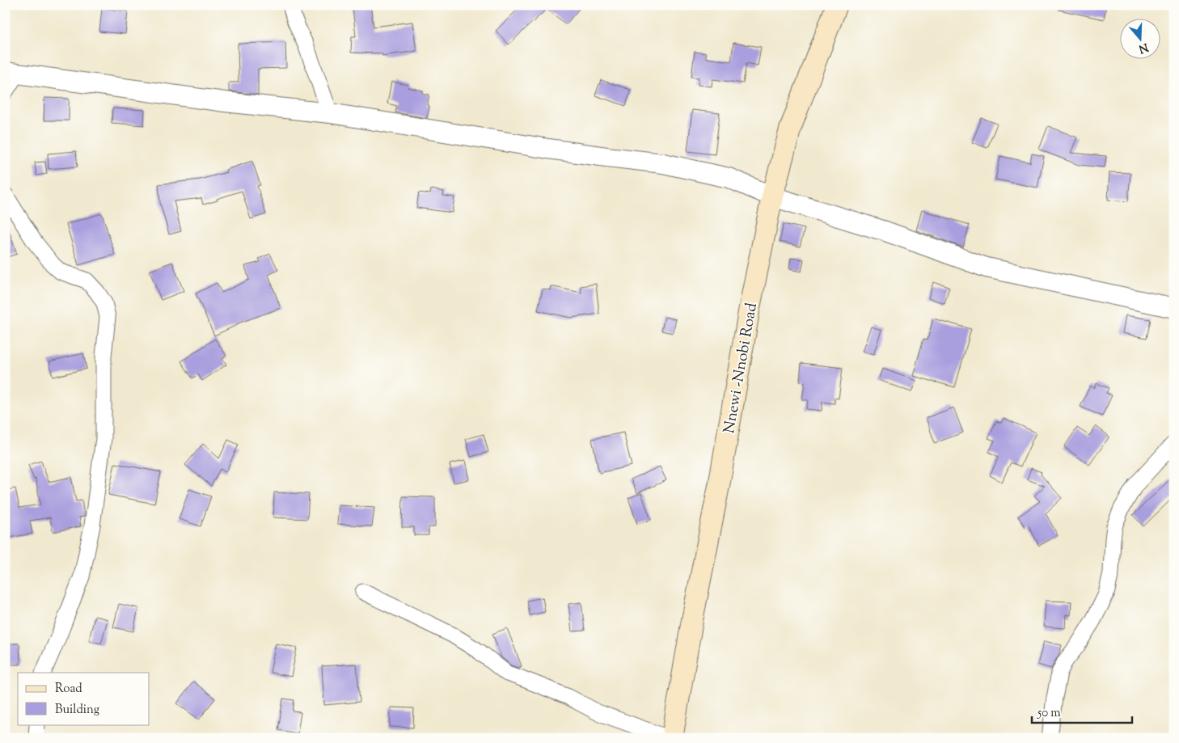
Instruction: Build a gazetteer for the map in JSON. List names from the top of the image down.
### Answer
{
  "streets": {
    "main road": ["Nnewi -Nnobi Road"]
  },
  "legend": ["Road", "Building"],
  "scale_bar": "50 m",
  "north": "bottom"
}
